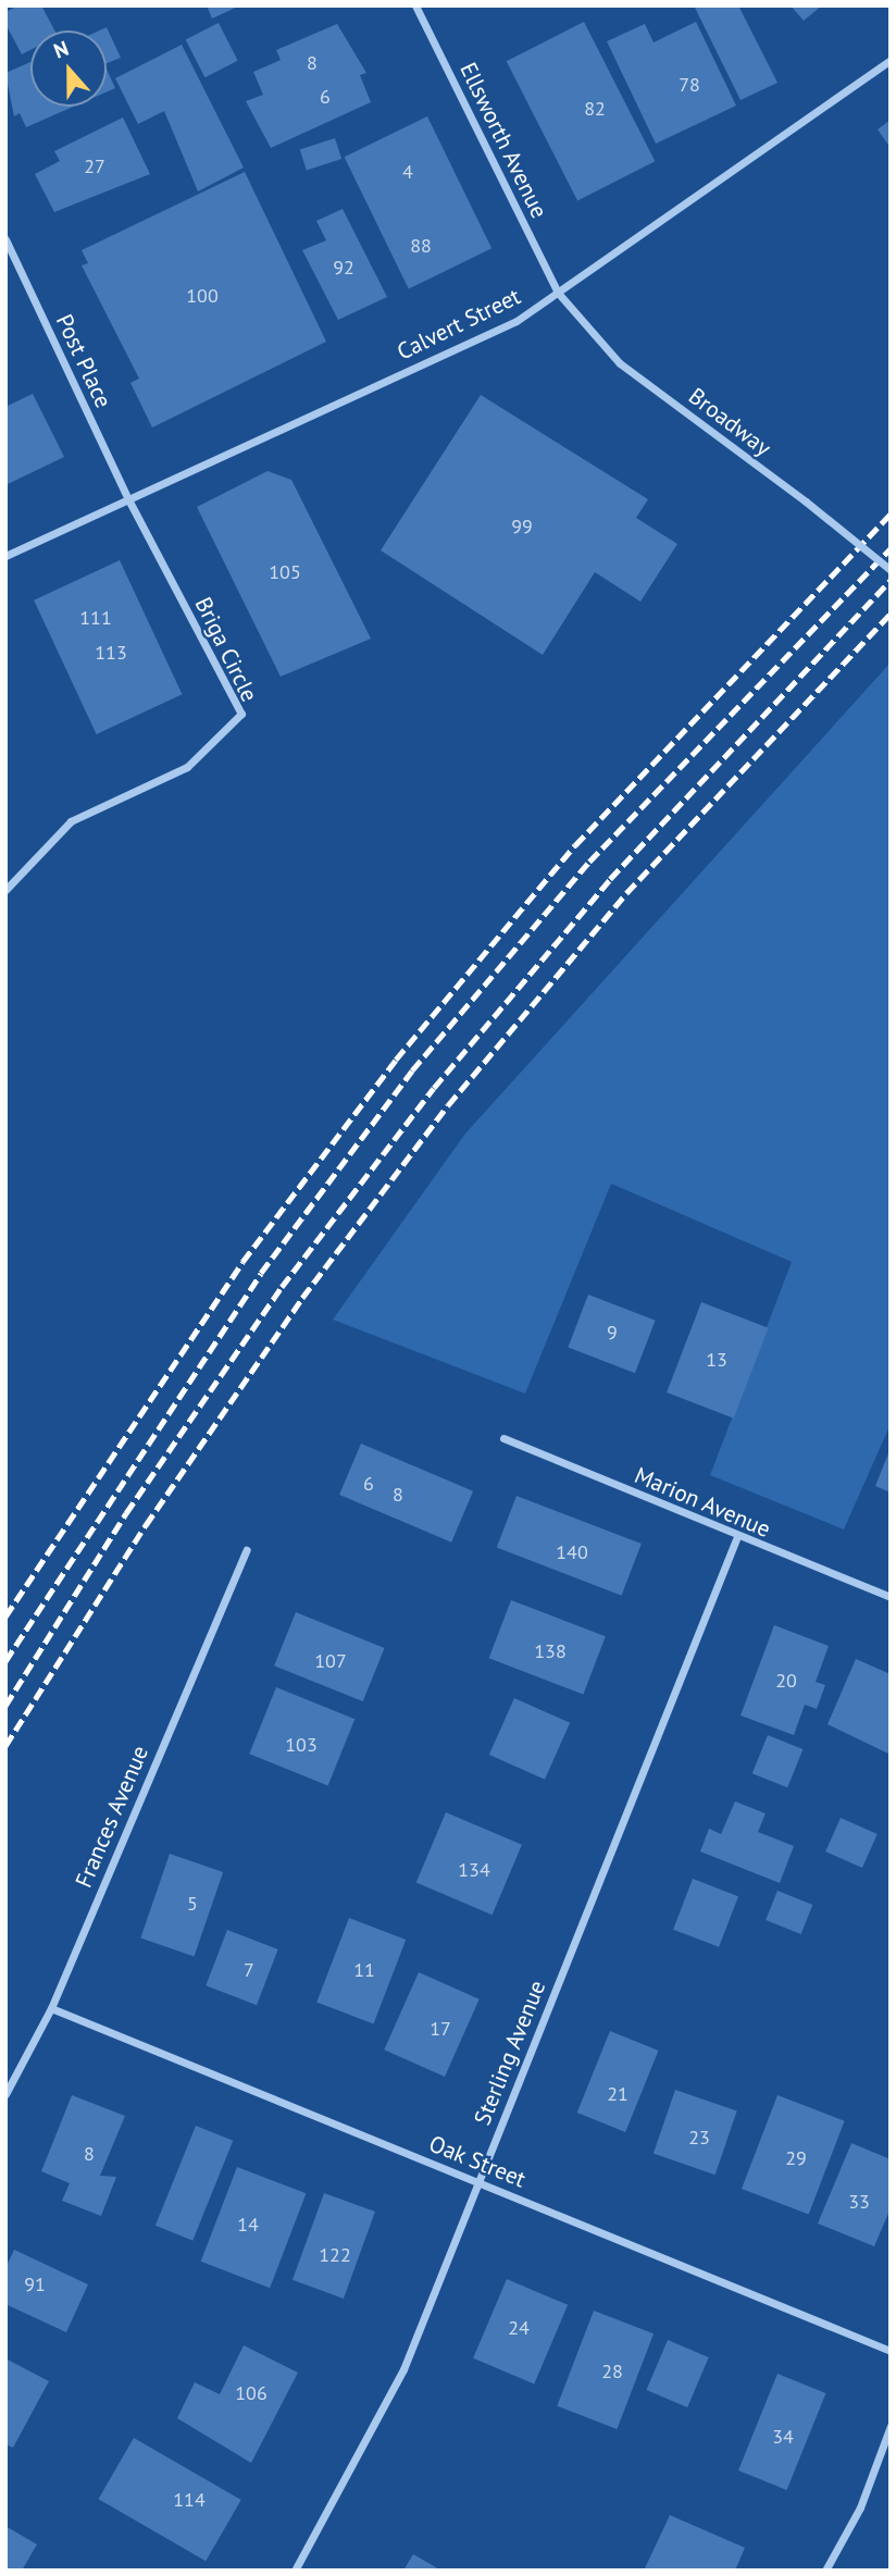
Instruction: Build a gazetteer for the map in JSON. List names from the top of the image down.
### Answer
{
  "streets": {
    "street": [
      "Ellsworth Avenue",
      "Calvert Street",
      "Post Place",
      "Broadway",
      "Briga Circle",
      "Marion Avenue",
      "Frances Avenue",
      "Sterling Avenue",
      "Oak Street"
    ]
  },
  "crossings": [
    ["Ellsworth Avenue", "Calvert Street"],
    ["Ellsworth Avenue", "Broadway"],
    ["Calvert Street", "Post Place"],
    ["Calvert Street", "Broadway"],
    ["Calvert Street", "Briga Circle"],
    ["Post Place", "Briga Circle"],
    ["Marion Avenue", "Sterling Avenue"],
    ["Frances Avenue", "Oak Street"],
    ["Sterling Avenue", "Oak Street"]
  ],
  "house_numbers": [
    "8",
    "78",
    "6",
    "82",
    "27",
    "4",
    "88",
    "92",
    "100",
    "99",
    "105",
    "111",
    "113",
    "9",
    "13",
    "6",
    "8",
    "140",
    "138",
    "107",
    "20",
    "103",
    "134",
    "5",
    "7",
    "11",
    "17",
    "21",
    "23",
    "8",
    "29",
    "33",
    "14",
    "122",
    "91",
    "24",
    "28",
    "106",
    "34",
    "114"
  ],
  "north": "top"
}
